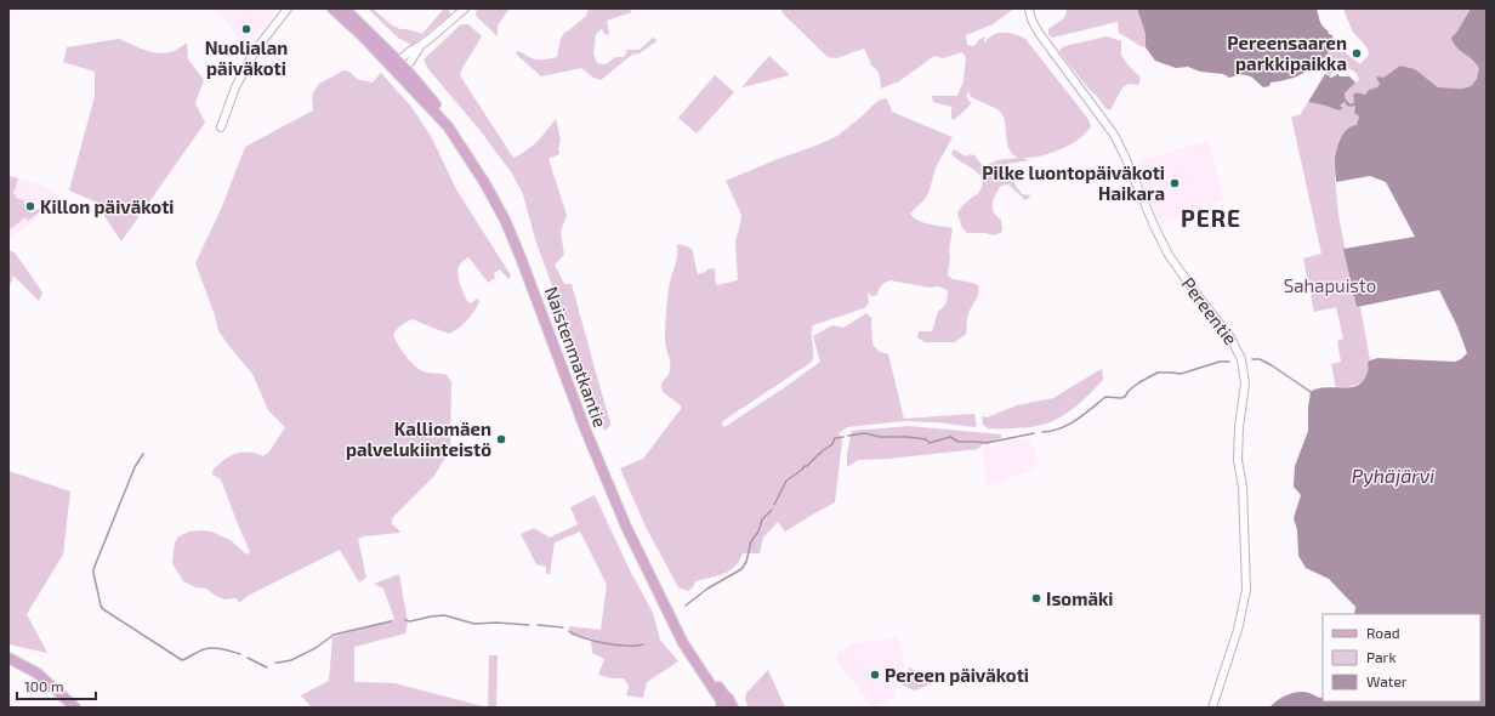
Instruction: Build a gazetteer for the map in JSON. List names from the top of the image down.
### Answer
{
  "streets": {
    "main road": ["Naistenmatkantie"],
    "street": ["Pereentie"]
  },
  "districts": ["PERE"],
  "water": ["Pyhäjärvi"],
  "parks": ["Sahapuisto"],
  "places": [
    "Nuolialan päiväkoti",
    "Pereensaaren parkkipaikka",
    "Pilke luontopäiväkoti Haikara",
    "Killon päiväkoti",
    "Kalliomäen palvelukiinteistö",
    "Isomäki",
    "Pereen päiväkoti"
  ],
  "legend": ["Road", "Park", "Water"],
  "scale_bar": "100 m"
}
